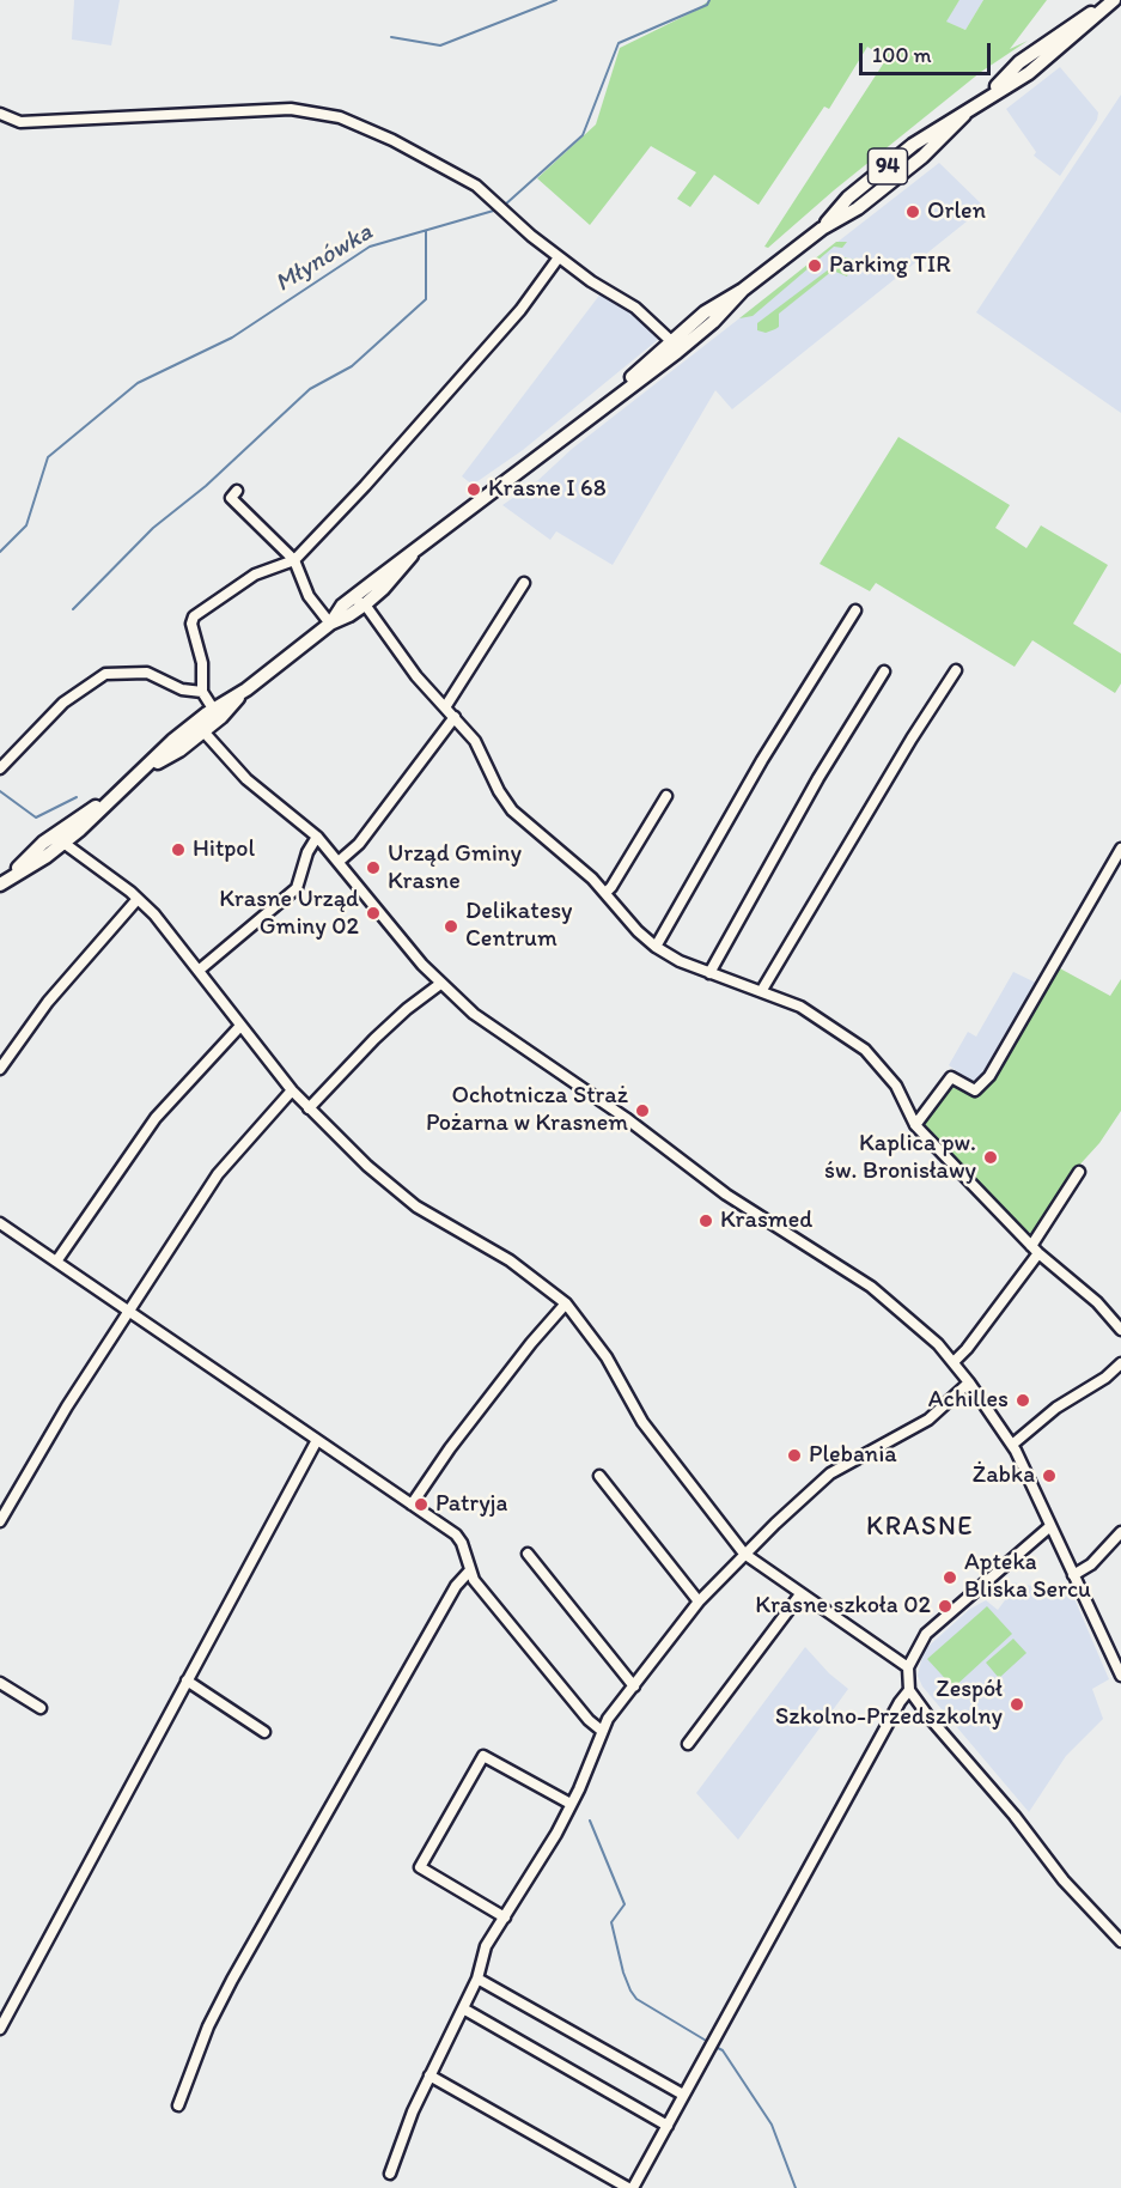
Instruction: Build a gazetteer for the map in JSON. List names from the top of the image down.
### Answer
{
  "streets": {
    "main road": ["94"]
  },
  "districts": ["KRASNE"],
  "water": ["Młynówka"],
  "places": [
    "Orlen",
    "Parking TIR",
    "Krasne I 68",
    "Hitpol",
    "Urząd Gminy Krasne",
    "Krasne Urząd Gminy 02",
    "Delikatesy Centrum",
    "Ochotnicza Straż Pożarna w Krasnem",
    "Kaplica pw. św. Bronisławy",
    "Krasmed",
    "Achilles",
    "Plebania",
    "Żabka",
    "Patryja",
    "Apteka Bliska Sercu",
    "Krasne szkoła 02",
    "Zespół Szkolno-Przedszkolny"
  ],
  "scale_bar": "100 m"
}
